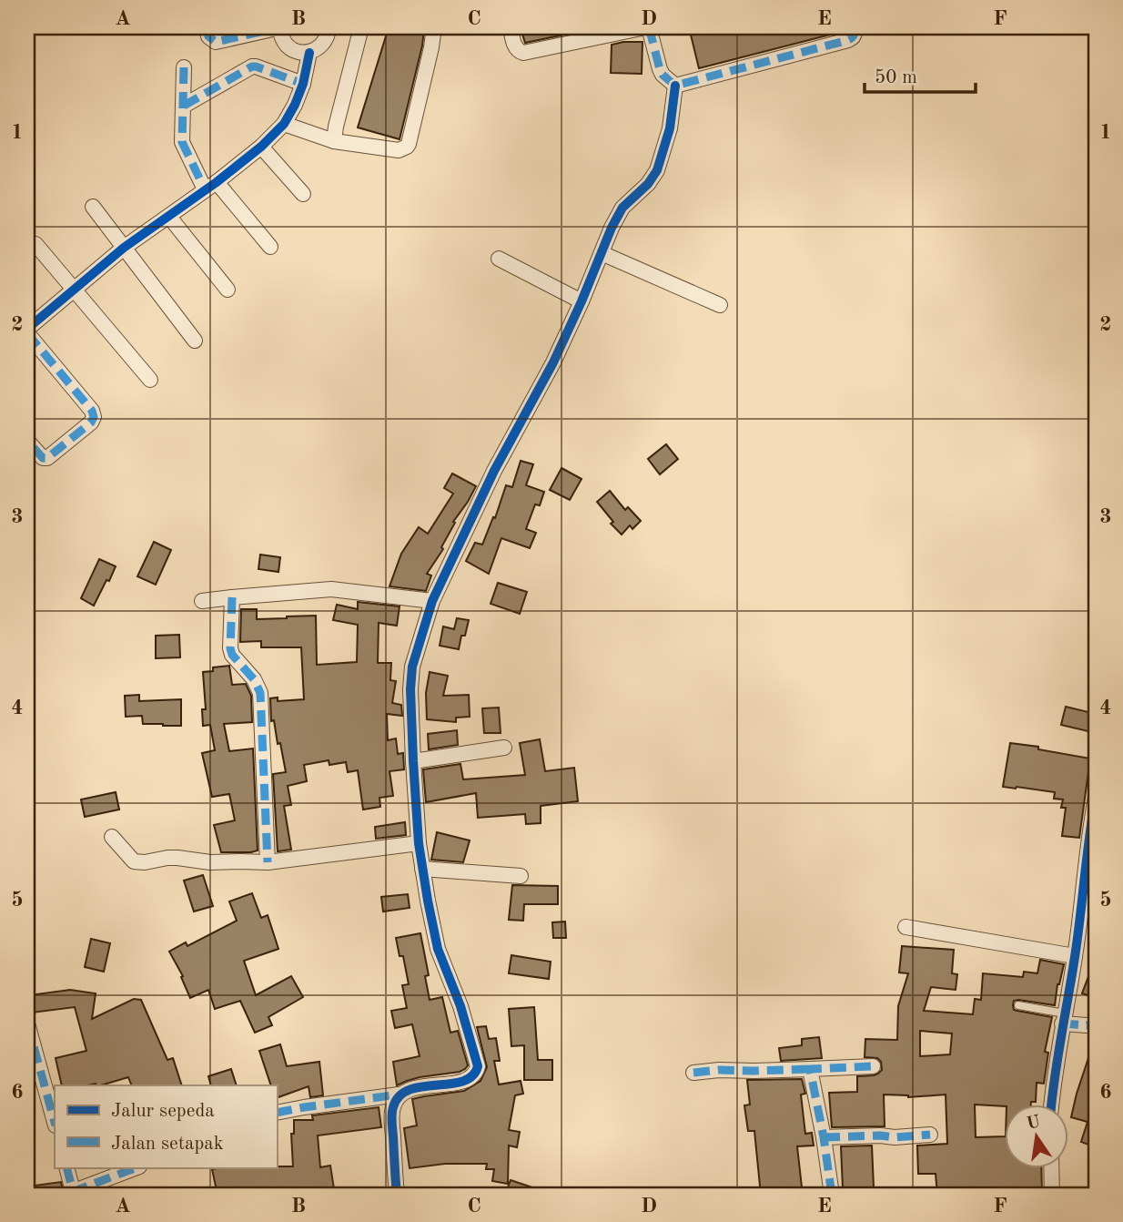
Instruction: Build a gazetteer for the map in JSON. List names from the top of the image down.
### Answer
{
  "legend": ["Jalur sepeda", "Jalan setapak"],
  "scale_bar": "50 m",
  "north": "top",
  "grid": {
    "columns": [
      "A",
      "B",
      "C",
      "D",
      "E",
      "F"
    ],
    "rows": [
      "1",
      "2",
      "3",
      "4",
      "5",
      "6"
    ]
  }
}
